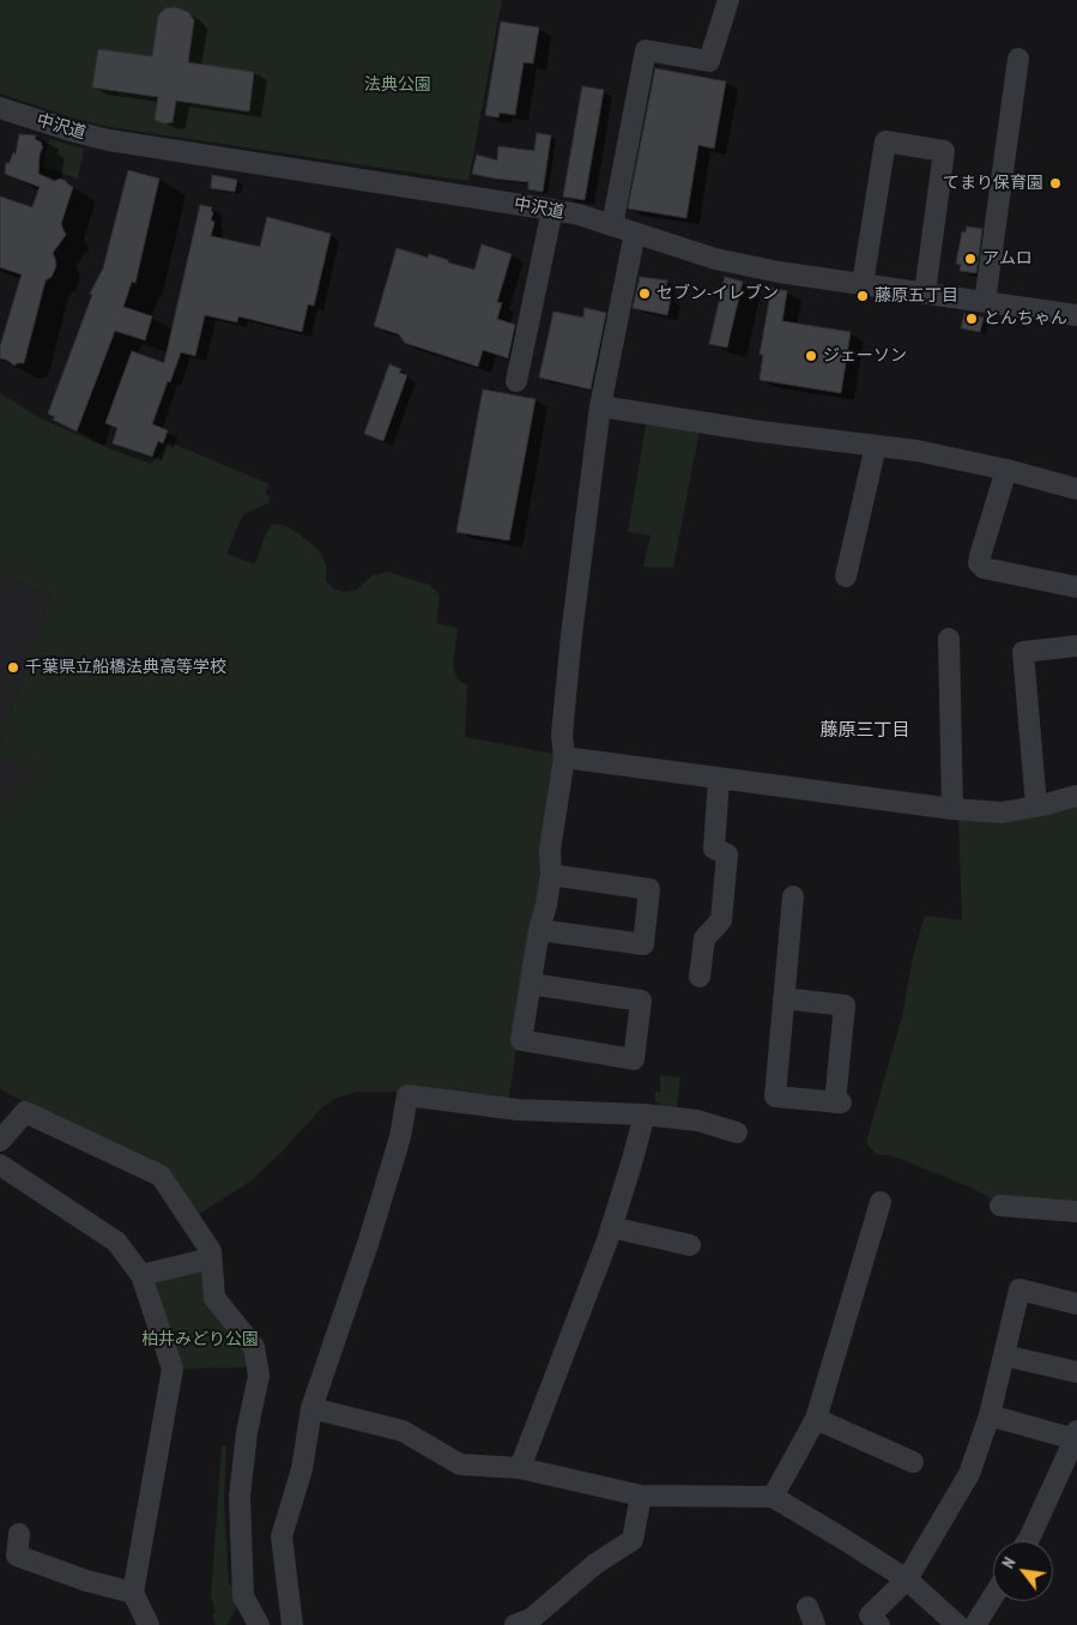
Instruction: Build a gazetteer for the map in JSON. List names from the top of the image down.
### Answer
{
  "streets": {
    "street": ["中沢道"]
  },
  "districts": ["藤原三丁目"],
  "parks": ["法典公園", "柏井みどり公園"],
  "places": [
    "てまり保育園",
    "アムロ",
    "セブン-イレブン",
    "藤原五丁目",
    "とんちゃん",
    "ジェーソン",
    "千葉県立船橋法典高等学校"
  ],
  "north": "top left"
}
